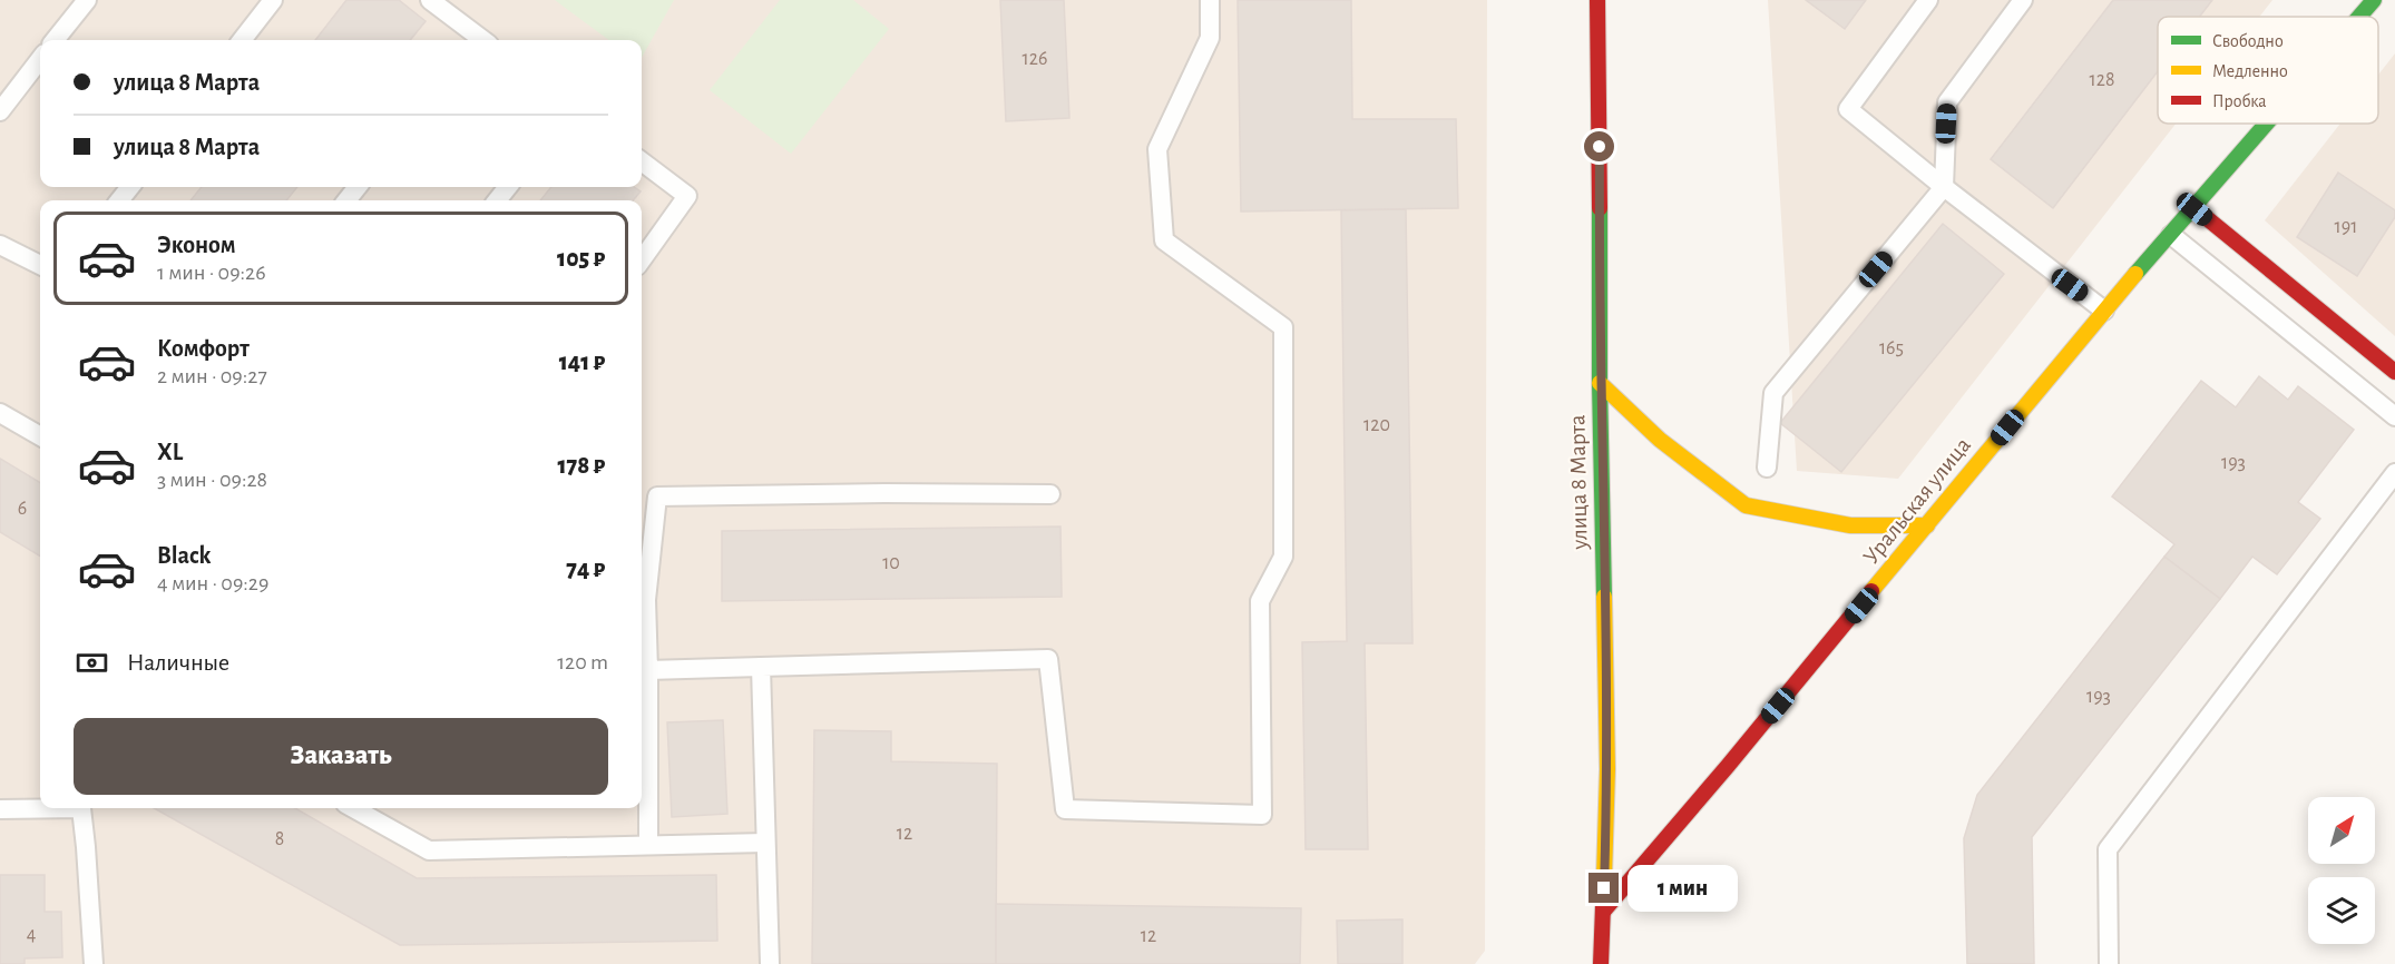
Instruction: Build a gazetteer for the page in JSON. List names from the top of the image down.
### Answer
{
  "streets": {
    "street": ["улица 8 Марта", "Уральская улица"]
  },
  "crossings": [
    ["улица 8 Марта", "Уральская улица"]
  ],
  "house_numbers": [
    "126",
    "128",
    "191",
    "165",
    "120",
    "193",
    "6",
    "10",
    "193",
    "12",
    "8",
    "4",
    "12"
  ],
  "legend": ["Свободно", "Медленно", "Пробка"],
  "north": "top right",
  "page": {
    "banner": ["улица 8 Марта", "улица 8 Марта"],
    "list": [
      {
        "name": "Эконом",
        "note": "1 мин · 09:26",
        "value": "105 ₽"
      },
      {
        "name": "Комфорт",
        "note": "2 мин · 09:27",
        "value": "141 ₽"
      },
      {
        "name": "XL",
        "note": "3 мин · 09:28",
        "value": "178 ₽"
      },
      {
        "name": "Black",
        "note": "4 мин · 09:29",
        "value": "74 ₽"
      }
    ],
    "pay": ["Наличные", "120 m"],
    "buttons": "Заказать",
    "bubble": "1 мин"
  }
}
